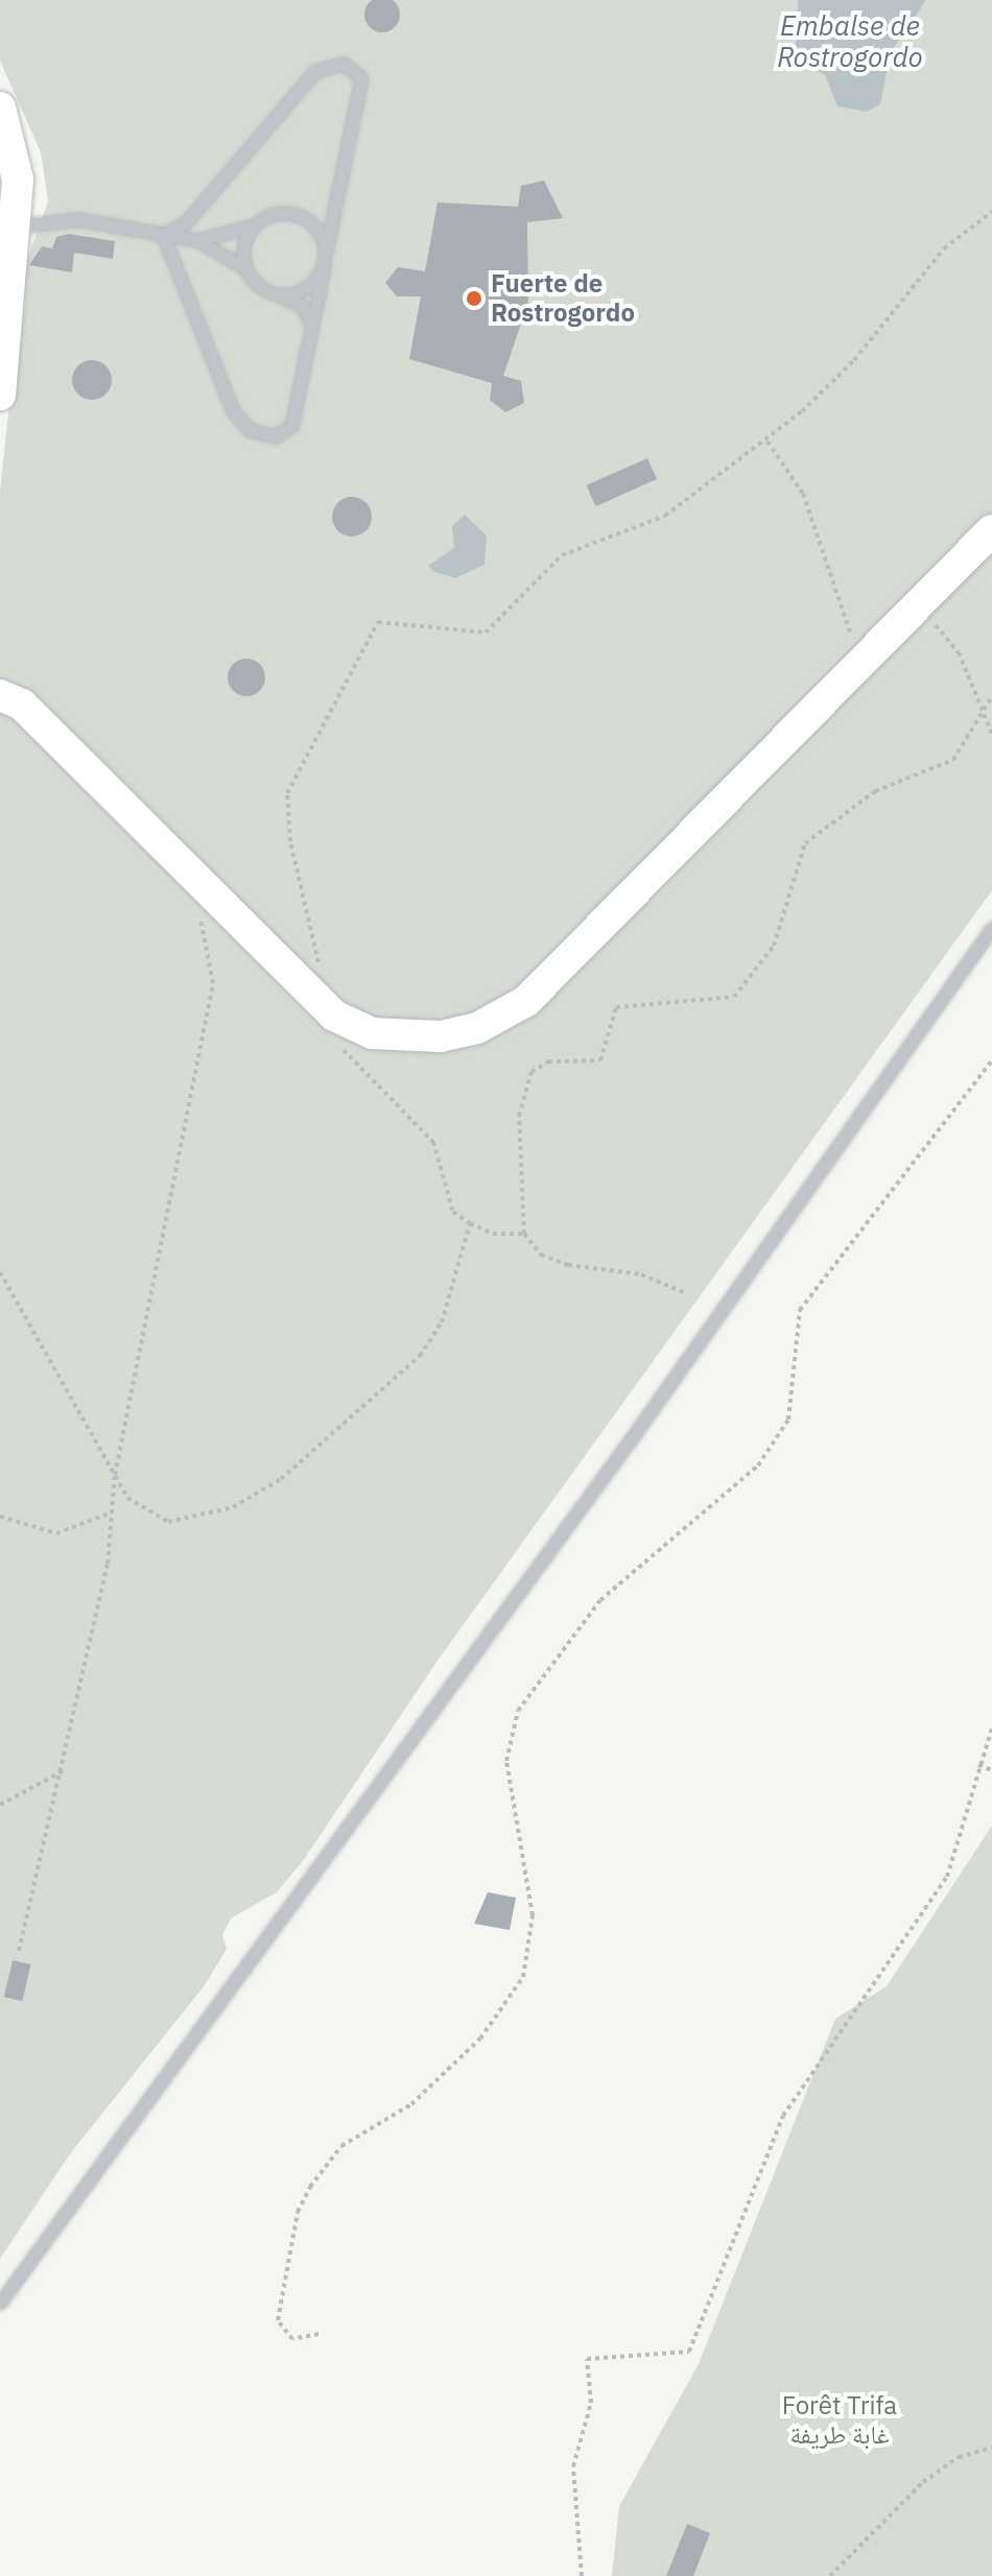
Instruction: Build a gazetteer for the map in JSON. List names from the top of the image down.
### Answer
{
  "water": ["Embalse de Rostrogordo"],
  "parks": ["Forêt Trifa غابة طريفة"],
  "places": ["Fuerte de Rostrogordo"]
}
